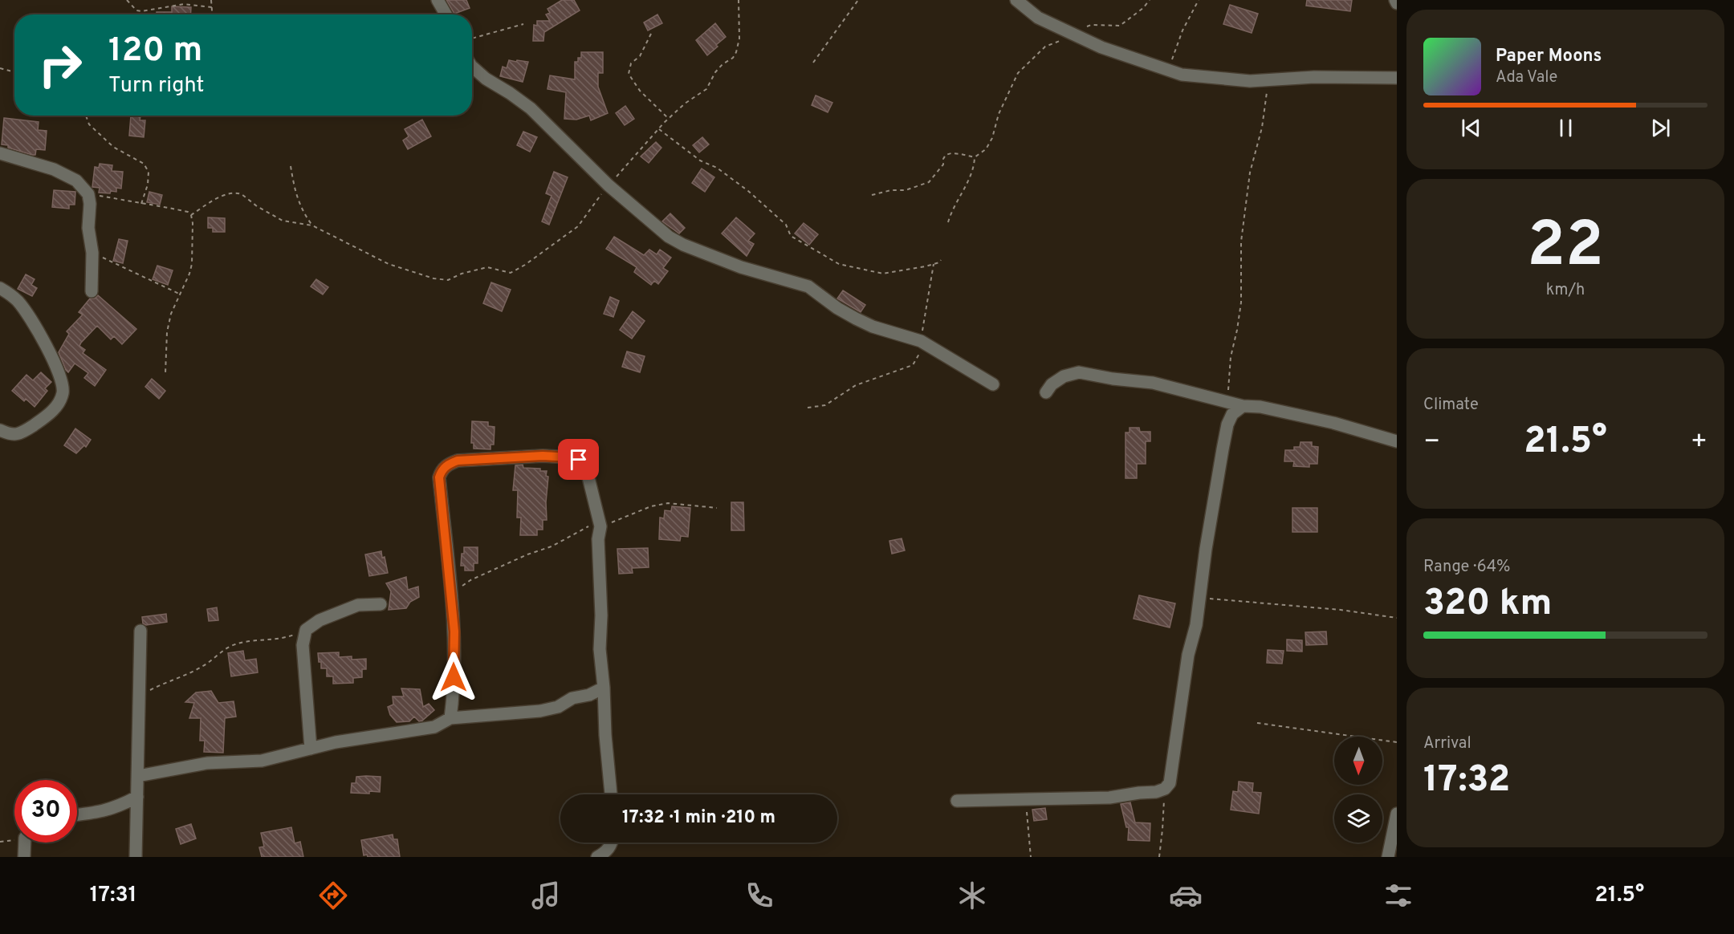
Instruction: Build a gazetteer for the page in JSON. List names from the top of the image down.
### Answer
{
  "north": "bottom",
  "page": {
    "turn": ["120 m", "Turn right"],
    "song": ["Paper Moons", "Ada Vale"],
    "tile": [
      ["22", "km/h"],
      "Climate",
      ["Range · 64%", "320 km"],
      ["Arrival", "17:32"]
    ],
    "heat": ["−", "21.5°", "+"],
    "limit": "30",
    "trip": "17:32 · 1 min · 210 m",
    "tabs": ["17:31", "21.5°"]
  }
}
